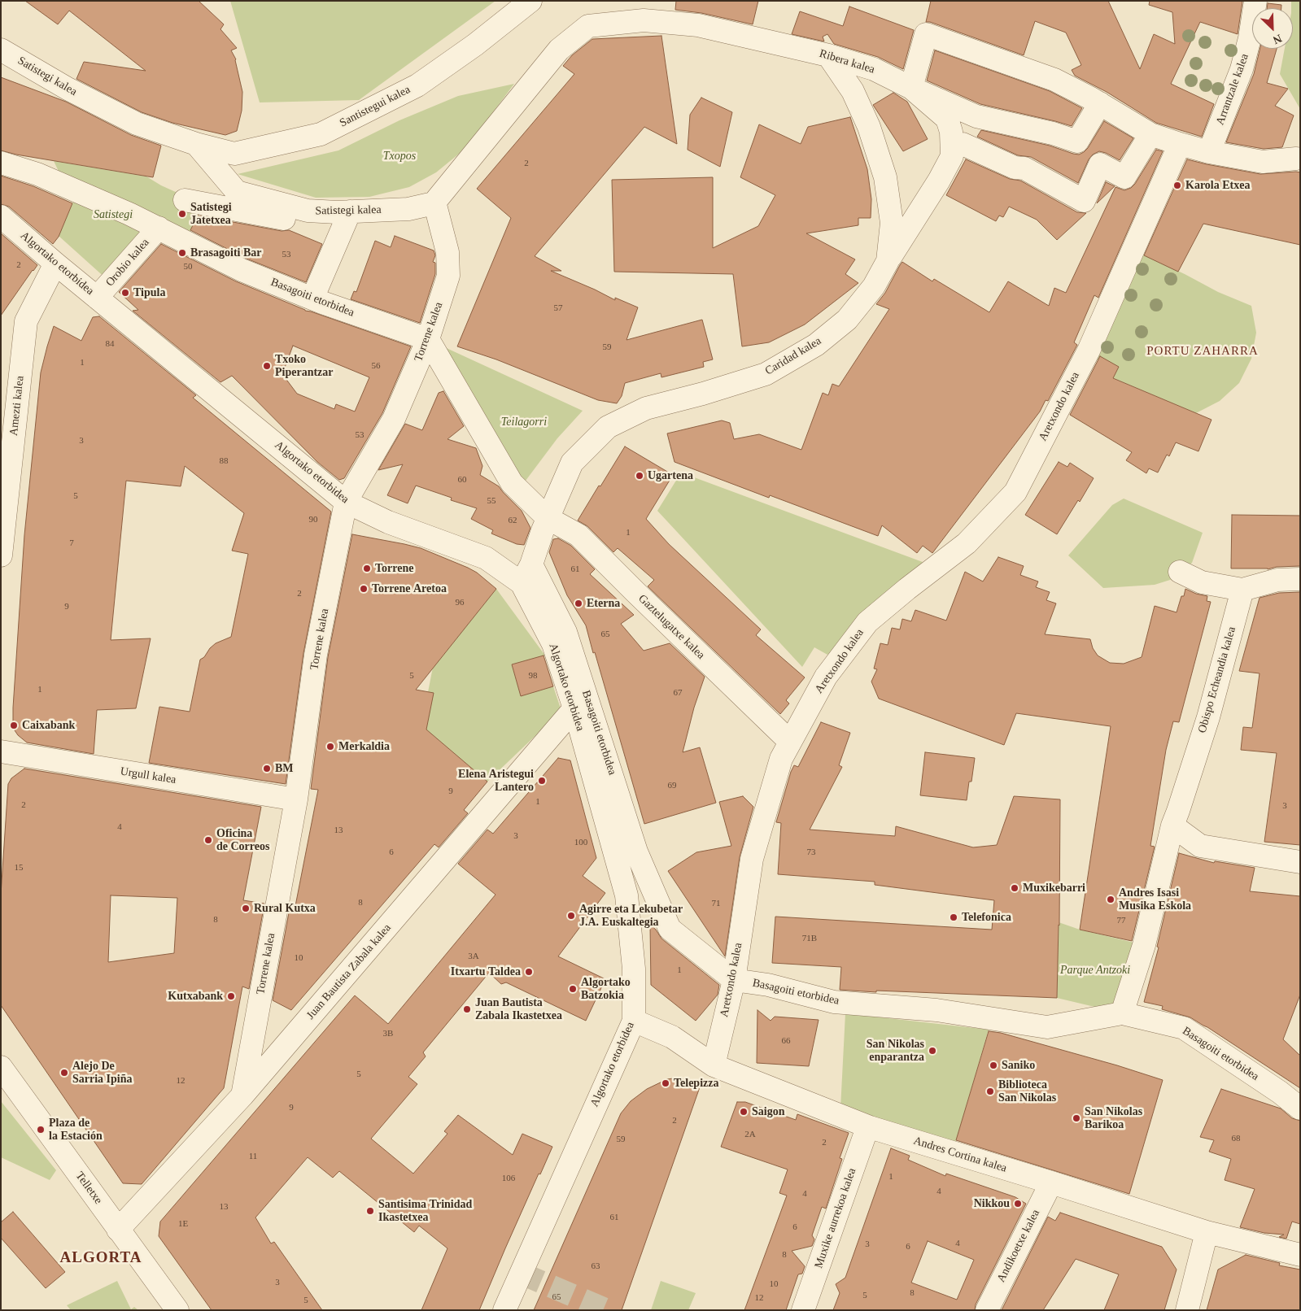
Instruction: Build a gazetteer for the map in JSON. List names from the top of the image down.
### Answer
{
  "streets": {
    "street": [
      "Ribera kalea",
      "Satistegi kalea",
      "Arrantzale kalea",
      "Santistegui kalea",
      "Orobio kalea",
      "Algortako etorbidea",
      "Basagoiti etorbidea",
      "Torrene kalea",
      "Caridad kalea",
      "Amezti kalea",
      "Aretxondo kalea",
      "Gaztelugatxe kalea",
      "Obispo Echeandia kalea",
      "Urgull kalea",
      "Juan Bautista Zabala kalea",
      "Andres Cortina kalea",
      "Telletxe",
      "Muxike aurrekoa kalea",
      "Andikoetxe kalea"
    ]
  },
  "crossings": [
    ["Ribera kalea", "Satistegi kalea"],
    ["Ribera kalea", "Torrene kalea"],
    ["Ribera kalea", "Caridad kalea"],
    ["Satistegi kalea", "Santistegui kalea"],
    ["Satistegi kalea", "Torrene kalea"],
    ["Orobio kalea", "Algortako etorbidea"],
    ["Orobio kalea", "Basagoiti etorbidea"],
    ["Algortako etorbidea", "Basagoiti etorbidea"],
    ["Algortako etorbidea", "Torrene kalea"],
    ["Algortako etorbidea", "Caridad kalea"],
    ["Algortako etorbidea", "Amezti kalea"],
    ["Algortako etorbidea", "Juan Bautista Zabala kalea"],
    ["Algortako etorbidea", "Andres Cortina kalea"],
    ["Basagoiti etorbidea", "Torrene kalea"],
    ["Basagoiti etorbidea", "Caridad kalea"],
    ["Basagoiti etorbidea", "Aretxondo kalea"],
    ["Basagoiti etorbidea", "Obispo Echeandia kalea"],
    ["Torrene kalea", "Urgull kalea"],
    ["Torrene kalea", "Juan Bautista Zabala kalea"],
    ["Caridad kalea", "Gaztelugatxe kalea"],
    ["Aretxondo kalea", "Gaztelugatxe kalea"],
    ["Aretxondo kalea", "Andres Cortina kalea"],
    ["Juan Bautista Zabala kalea", "Telletxe"],
    ["Andres Cortina kalea", "Muxike aurrekoa kalea"],
    ["Andres Cortina kalea", "Andikoetxe kalea"]
  ],
  "districts": ["PORTU ZAHARRA", "ALGORTA"],
  "parks": [
    "Txopos",
    "Satistegi",
    "Teilagorri",
    "Parque Antzoki"
  ],
  "places": [
    "Karola Etxea",
    "Satistegi Jatetxea",
    "Brasagoiti Bar",
    "Tipula",
    "Txoko Piperantzar",
    "Ugartena",
    "Torrene",
    "Torrene Aretoa",
    "Eterna",
    "Caixabank",
    "Merkaldia",
    "BM",
    "Elena Aristegui Lantero",
    "Oficina de Correos",
    "Muxikebarri",
    "Andres Isasi Musika Eskola",
    "Rural Kutxa",
    "Agirre eta Lekubetar J.A. Euskaltegia",
    "Telefonica",
    "Itxartu Taldea",
    "Algortako Batzokia",
    "Kutxabank",
    "Juan Bautista Zabala Ikastetxea",
    "San Nikolas enparantza",
    "Saniko",
    "Alejo De Sarria Ipiña",
    "Telepizza",
    "Biblioteca San Nikolas",
    "Saigon",
    "San Nikolas Barikoa",
    "Plaza de la Estación",
    "Nikkou",
    "Santisima Trinidad Ikastetxea"
  ],
  "house_numbers": [
    "2",
    "53",
    "2",
    "50",
    "57",
    "84",
    "59",
    "1",
    "56",
    "53",
    "3",
    "88",
    "60",
    "5",
    "55",
    "90",
    "62",
    "1",
    "7",
    "61",
    "2",
    "96",
    "9",
    "65",
    "5",
    "98",
    "1",
    "67",
    "69",
    "9",
    "1",
    "2",
    "3",
    "4",
    "13",
    "3",
    "100",
    "6",
    "73",
    "15",
    "8",
    "71",
    "8",
    "77",
    "71B",
    "3A",
    "10",
    "1",
    "3B",
    "66",
    "5",
    "12",
    "9",
    "2",
    "2A",
    "68",
    "59",
    "2",
    "11",
    "1",
    "106",
    "4",
    "4",
    "13",
    "61",
    "1E",
    "6",
    "4",
    "3",
    "6",
    "8",
    "63",
    "3",
    "10",
    "8",
    "5",
    "65",
    "12",
    "5"
  ],
  "north": "bottom right"
}
